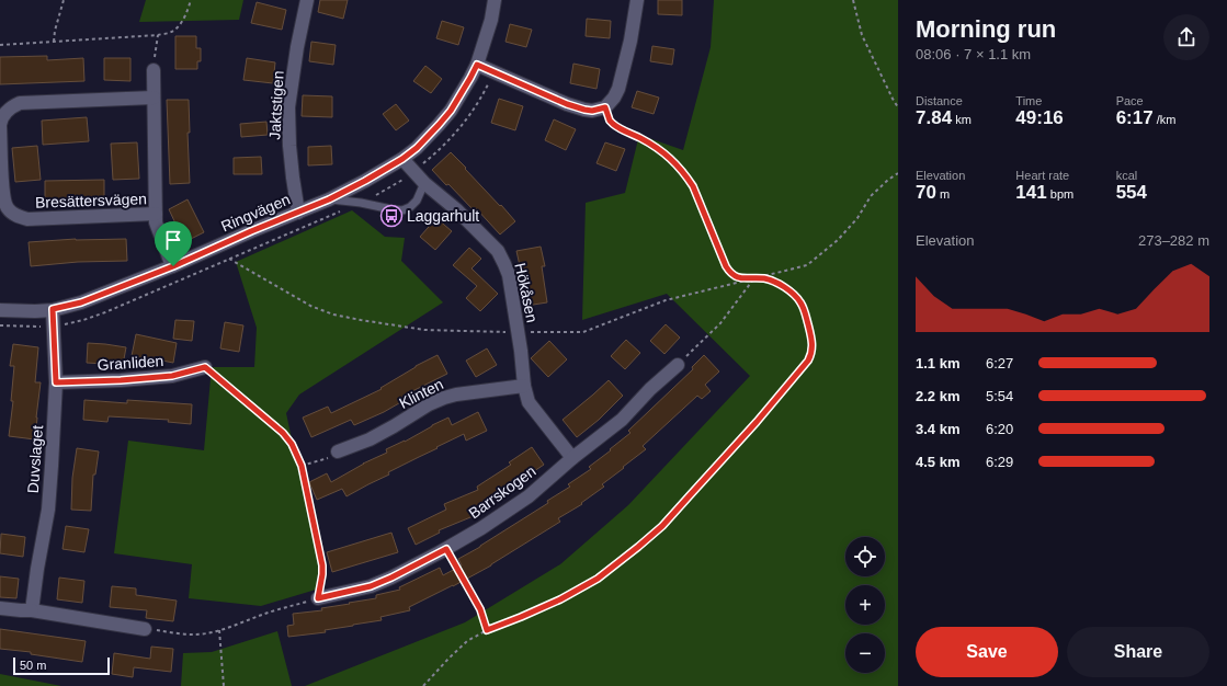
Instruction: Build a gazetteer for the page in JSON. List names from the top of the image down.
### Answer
{
  "streets": {
    "street": [
      "Jaktstigen",
      "Bresättersvägen",
      "Ringvägen",
      "Hökåsen",
      "Granliden",
      "Klinten",
      "Duvslaget",
      "Barrskogen"
    ]
  },
  "crossings": [
    ["Jaktstigen", "Ringvägen"],
    ["Bresättersvägen", "Ringvägen"],
    ["Ringvägen", "Hökåsen"],
    ["Ringvägen", "Duvslaget"],
    ["Hökåsen", "Klinten"],
    ["Hökåsen", "Barrskogen"],
    ["Granliden", "Duvslaget"]
  ],
  "places": {
    "bus stop": ["Laggarhult"]
  },
  "scale_bar": "50 m",
  "page": {
    "heading": ["Morning run", "08:06 · 7 × 1.1 km"],
    "stats": [
      ["Distance", "7.84 km"],
      ["Time", "49:16"],
      ["Pace", "6:17 /km"],
      ["Elevation", "70 m"],
      ["Heart rate", "141 bpm"],
      ["kcal", "554"]
    ],
    "chart": ["Elevation", "273–282 m"],
    "list": [
      {
        "name": "1.1 km",
        "note": "6:27"
      },
      {
        "name": "2.2 km",
        "note": "5:54"
      },
      {
        "name": "3.4 km",
        "note": "6:20"
      },
      {
        "name": "4.5 km",
        "note": "6:29"
      }
    ],
    "map_buttons": ["+", "−"],
    "buttons": ["Save", "Share"],
    "scale": "50 m"
  }
}
